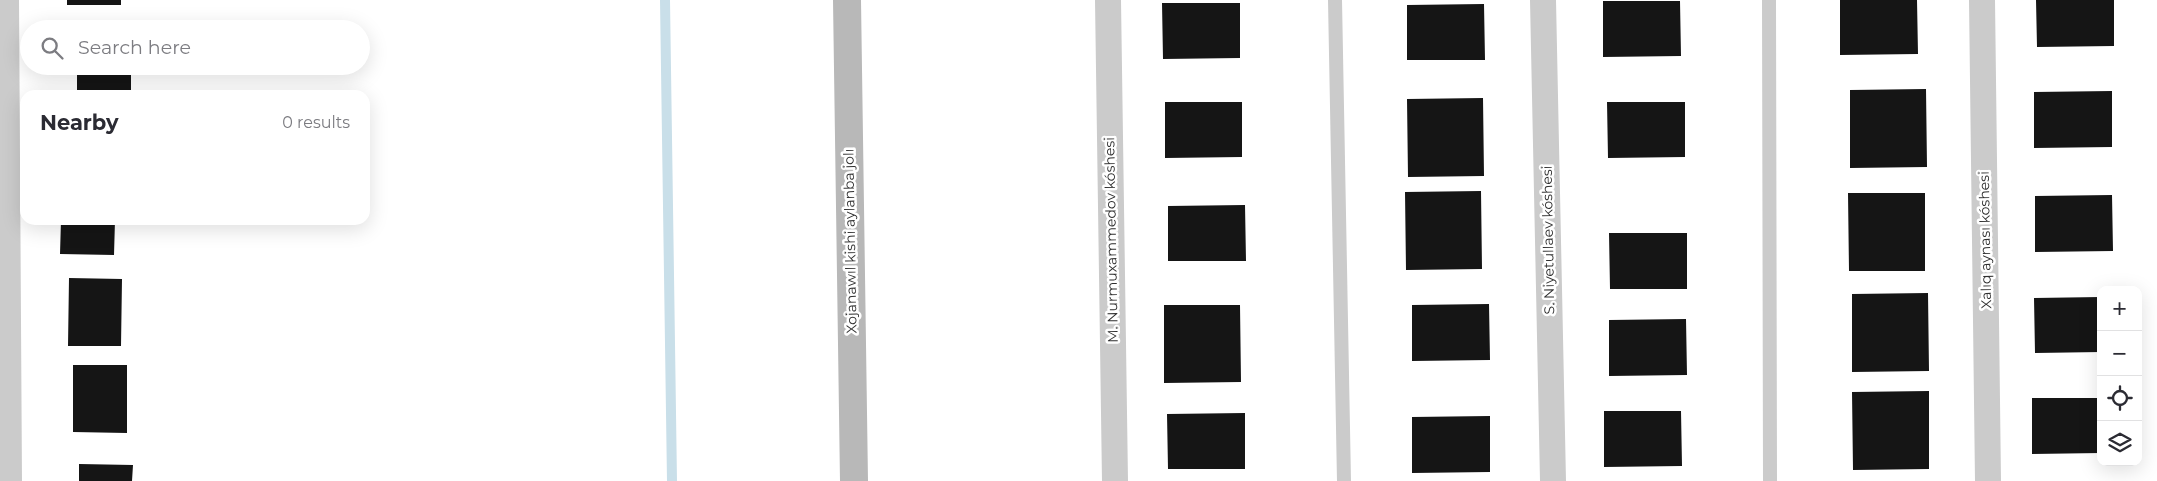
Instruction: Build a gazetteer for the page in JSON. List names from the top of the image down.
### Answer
{
  "streets": {
    "main road": ["Xojanawıl kishi aylanba jolı"],
    "street": ["M. Nurmuxammedov kóshesi", "S. Niyetullaev kóshesi", "Xalıq aynası kóshesi"]
  },
  "page": {
    "search": "Search here",
    "heading": ["Nearby", "0 results"],
    "map_buttons": ["+", "−"]
  }
}
